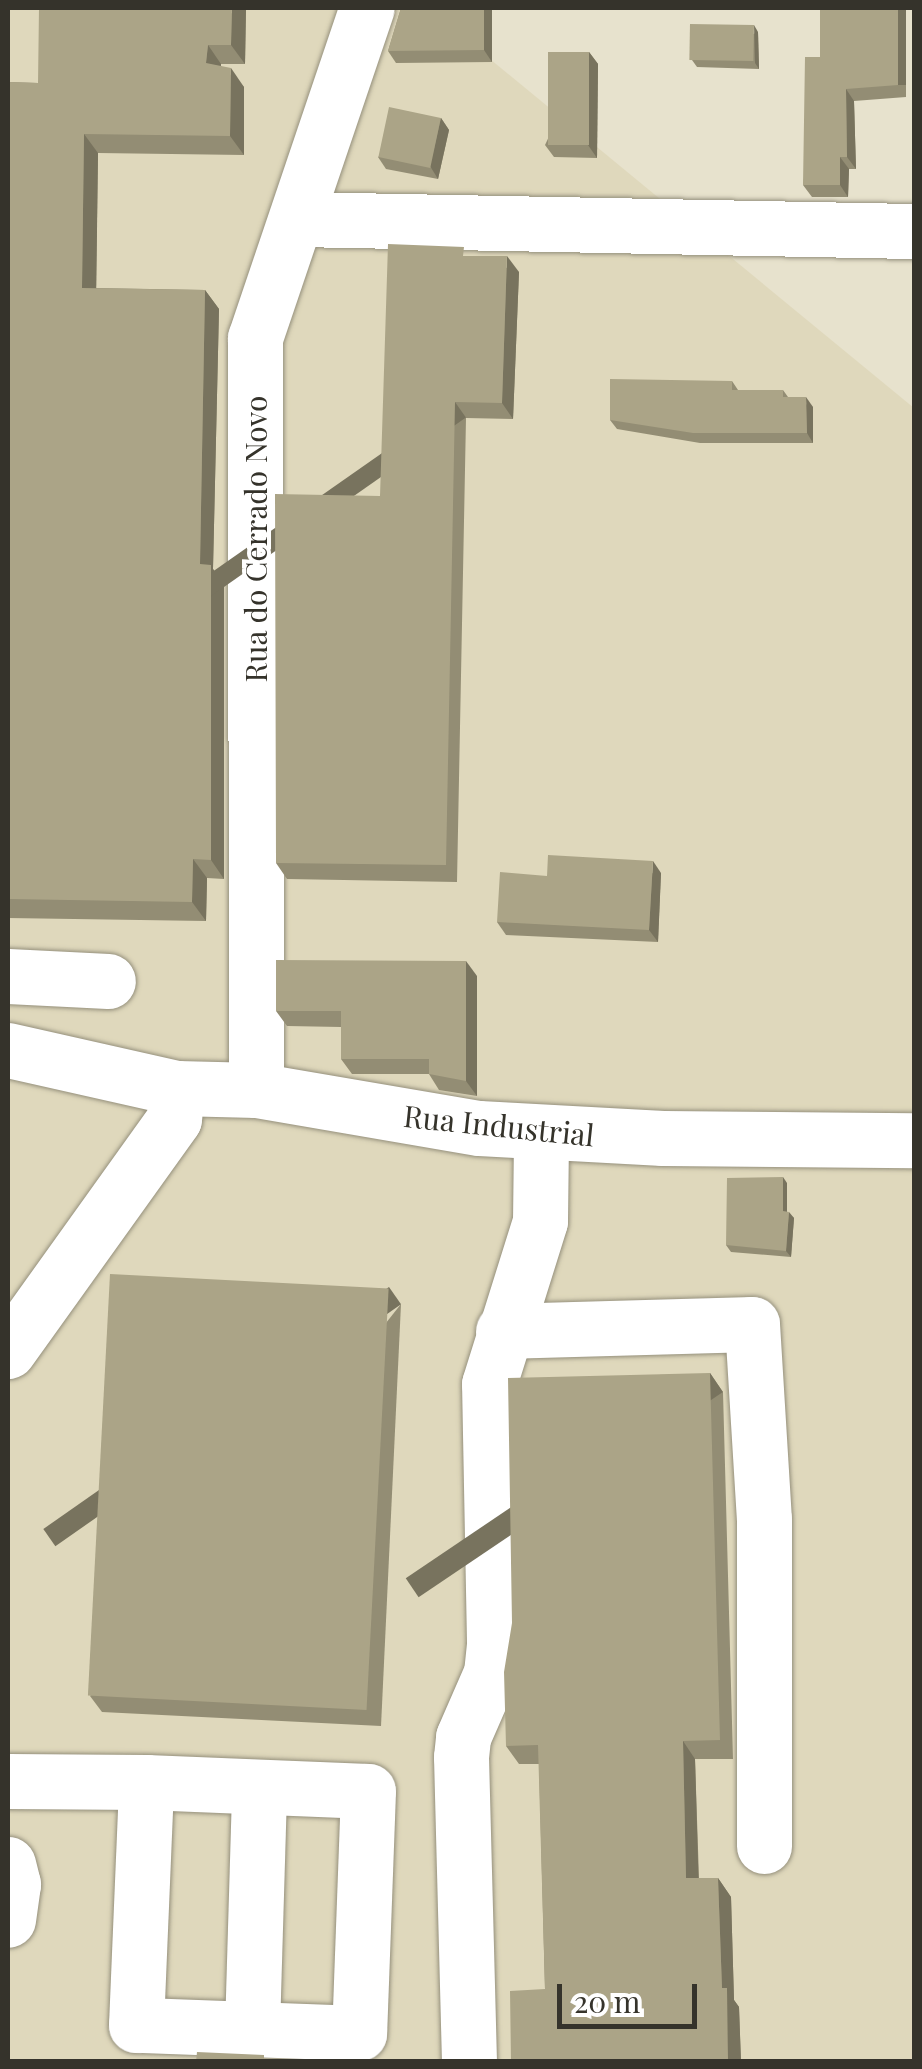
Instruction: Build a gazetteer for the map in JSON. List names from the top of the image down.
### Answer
{
  "streets": {
    "street": ["Rua do Cerrado Novo", "Rua Industrial"]
  },
  "crossings": [
    ["Rua do Cerrado Novo", "Rua Industrial"]
  ],
  "scale_bar": "20 m"
}
